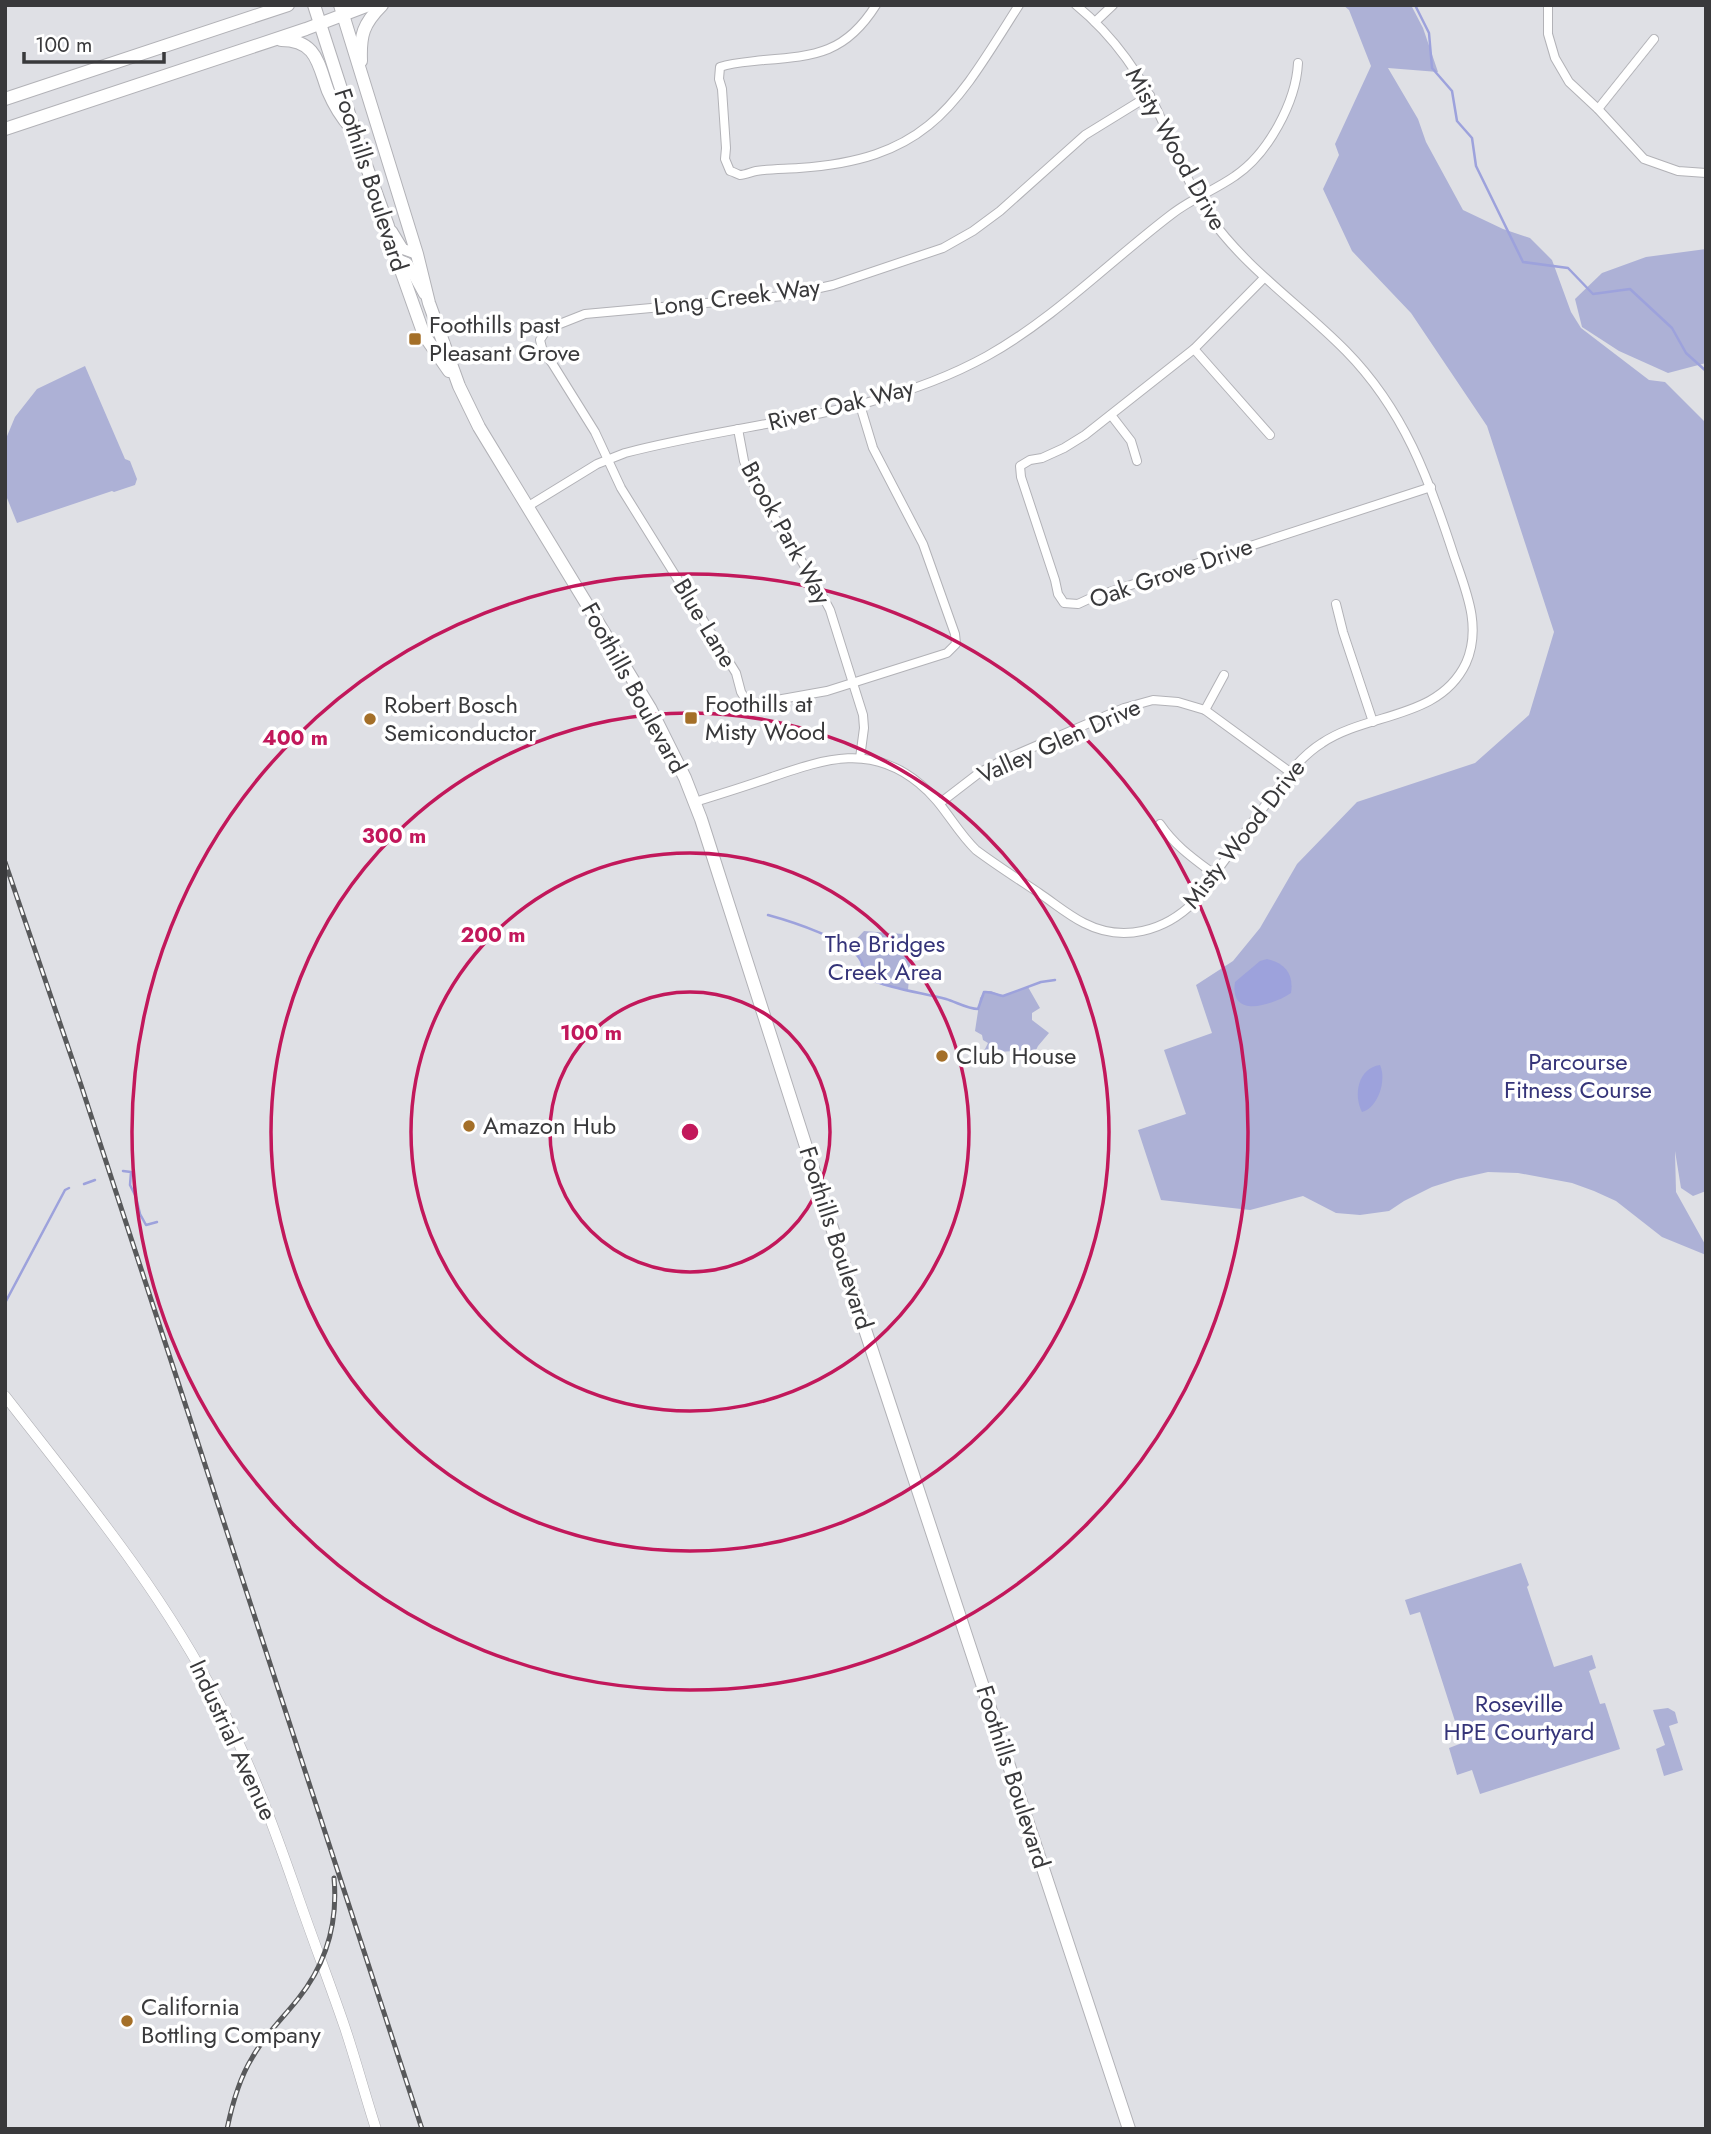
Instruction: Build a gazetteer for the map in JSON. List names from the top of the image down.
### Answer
{
  "streets": {
    "main road": ["Foothills Boulevard"],
    "street": [
      "Misty Wood Drive",
      "Long Creek Way",
      "River Oak Way",
      "Brook Park Way",
      "Oak Grove Drive",
      "Blue Lane",
      "Valley Glen Drive",
      "Industrial Avenue"
    ]
  },
  "crossings": [
    ["Misty Wood Drive", "Foothills Boulevard"],
    ["Misty Wood Drive", "Long Creek Way"],
    ["Misty Wood Drive", "River Oak Way"],
    ["Misty Wood Drive", "Brook Park Way"],
    ["Misty Wood Drive", "Oak Grove Drive"],
    ["Misty Wood Drive", "Valley Glen Drive"],
    ["Foothills Boulevard", "River Oak Way"],
    ["Long Creek Way", "River Oak Way"],
    ["Long Creek Way", "Blue Lane"],
    ["River Oak Way", "Brook Park Way"],
    ["River Oak Way", "Blue Lane"],
    ["Brook Park Way", "Blue Lane"]
  ],
  "parks": ["The Bridges Creek Area", "Parcourse Fitness Course", "Roseville HPE Courtyard"],
  "places": {
    "transit": ["Foothills past Pleasant Grove", "Foothills at Misty Wood"],
    "other": [
      "Robert Bosch Semiconductor",
      "Club House",
      "Amazon Hub",
      "California Bottling Company"
    ]
  },
  "scale_bar": "100 m",
  "rings": [
    "400 m",
    "300 m",
    "200 m",
    "100 m"
  ]
}
